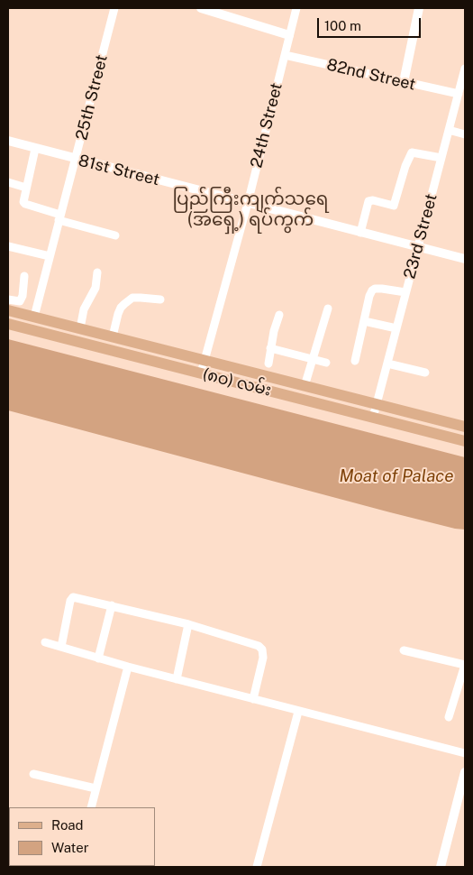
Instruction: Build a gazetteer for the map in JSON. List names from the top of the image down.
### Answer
{
  "streets": {
    "main road": ["(၈၀) လမ်း"],
    "street": [
      "82nd Street",
      "25th Street",
      "24th Street",
      "81st Street",
      "23rd Street"
    ]
  },
  "crossings": [
    ["82nd Street", "24th Street"],
    ["82nd Street", "23rd Street"],
    ["25th Street", "81st Street"],
    ["25th Street", "(၈၀) လမ်း"],
    ["24th Street", "81st Street"],
    ["24th Street", "(၈၀) လမ်း"],
    ["81st Street", "23rd Street"],
    ["23rd Street", "(၈၀) လမ်း"]
  ],
  "districts": ["ပြည်ကြီးကျက်သရေ (အရှေ့) ရပ်ကွက်"],
  "water": ["Moat of Palace"],
  "legend": ["Road", "Water"],
  "scale_bar": "100 m"
}
